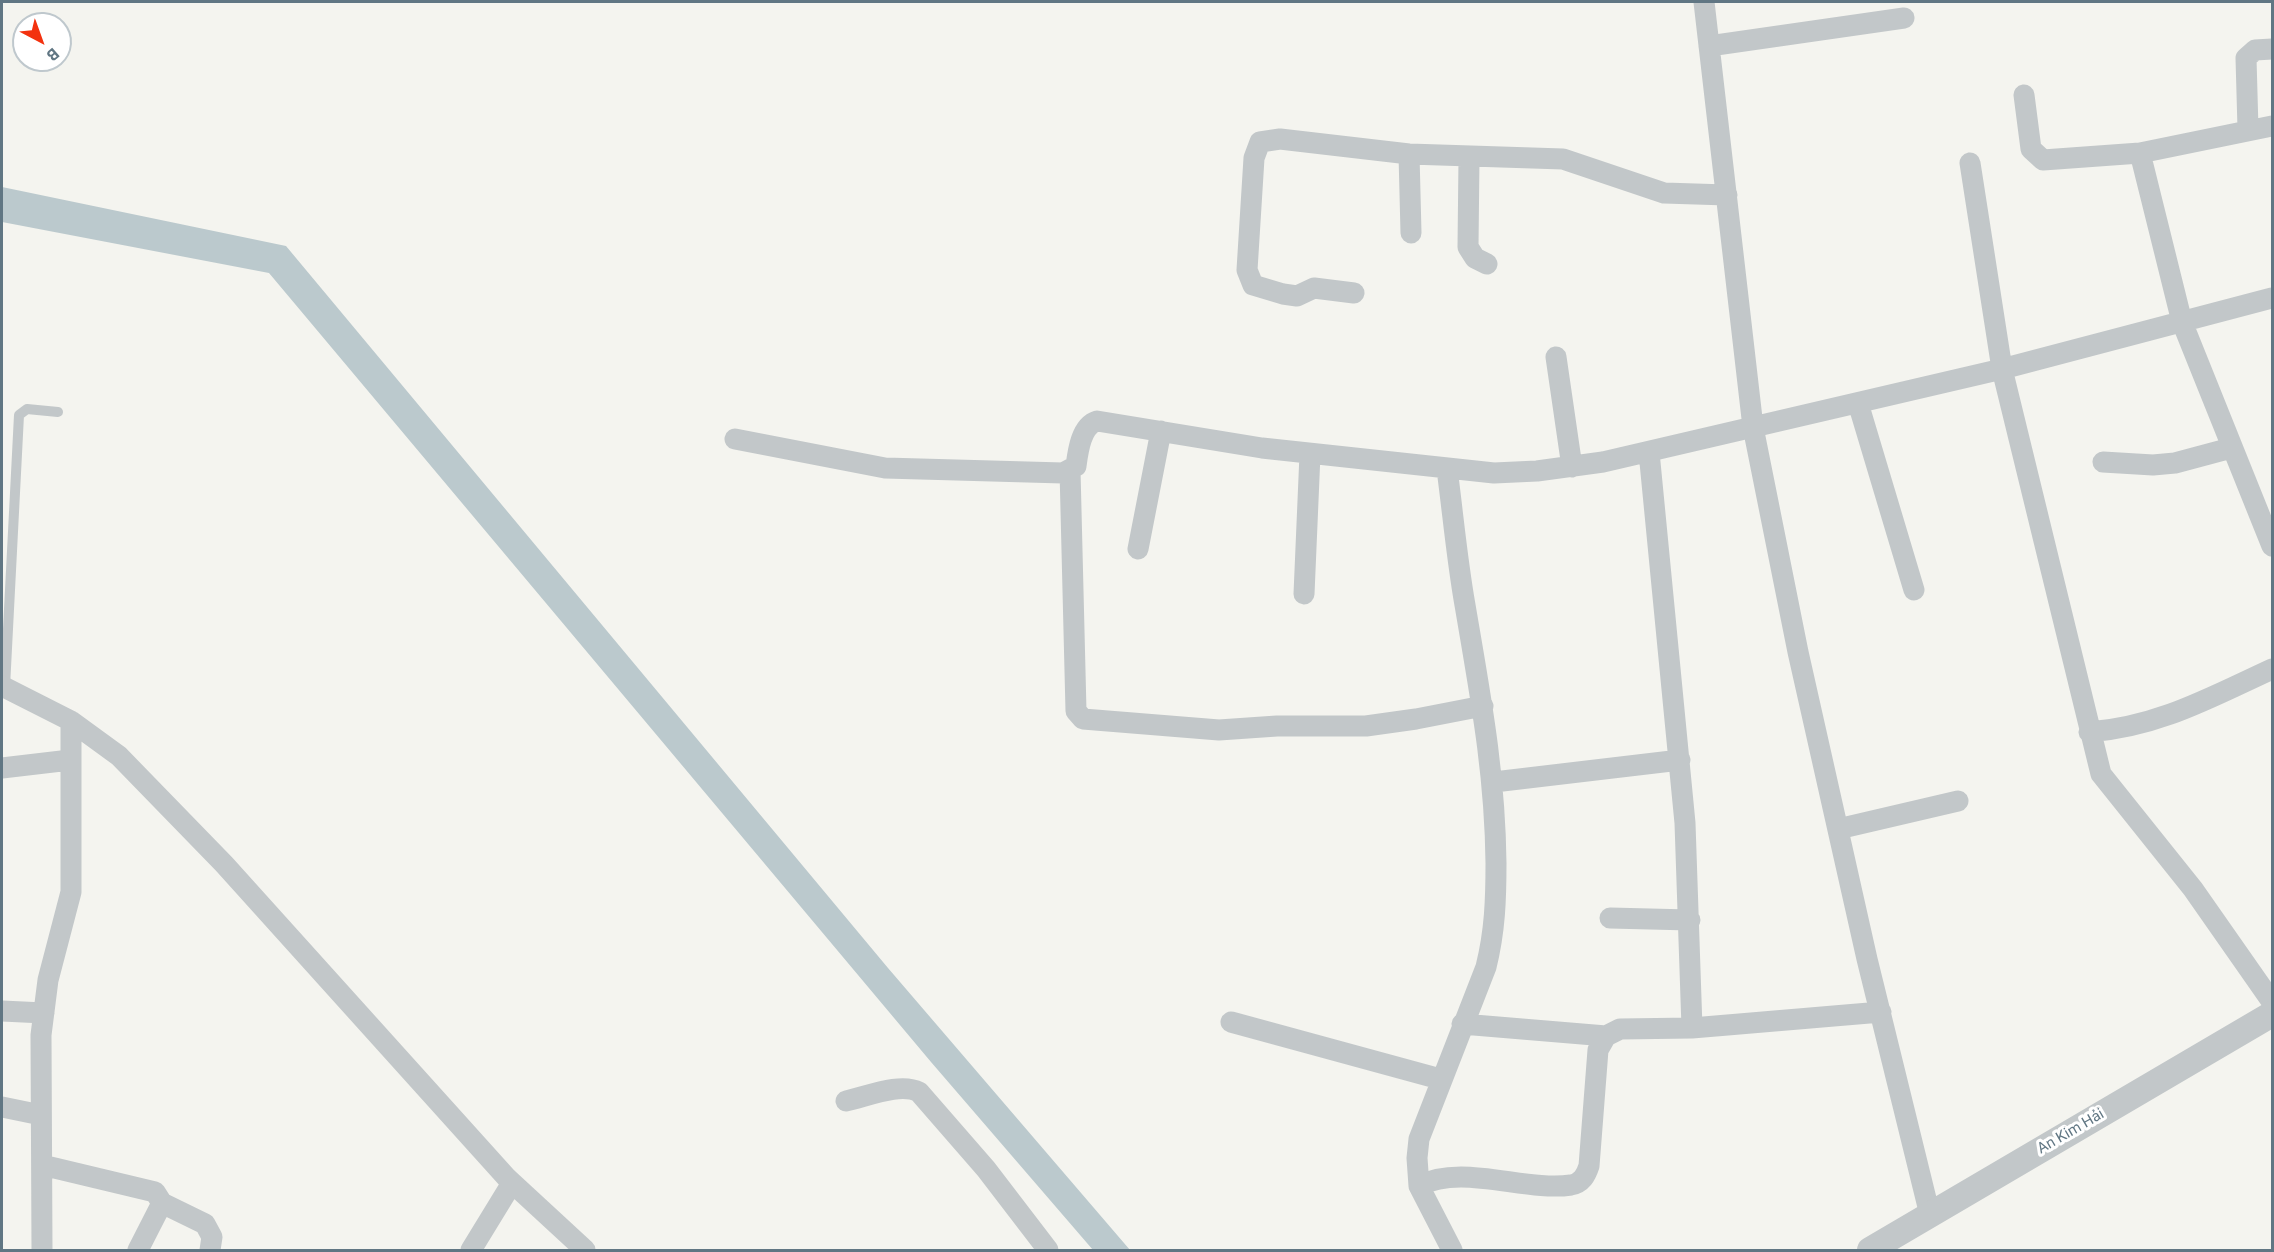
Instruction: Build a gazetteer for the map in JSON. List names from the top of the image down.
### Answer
{
  "streets": {
    "street": ["An Kim Hải"]
  },
  "north": "bottom right"
}
